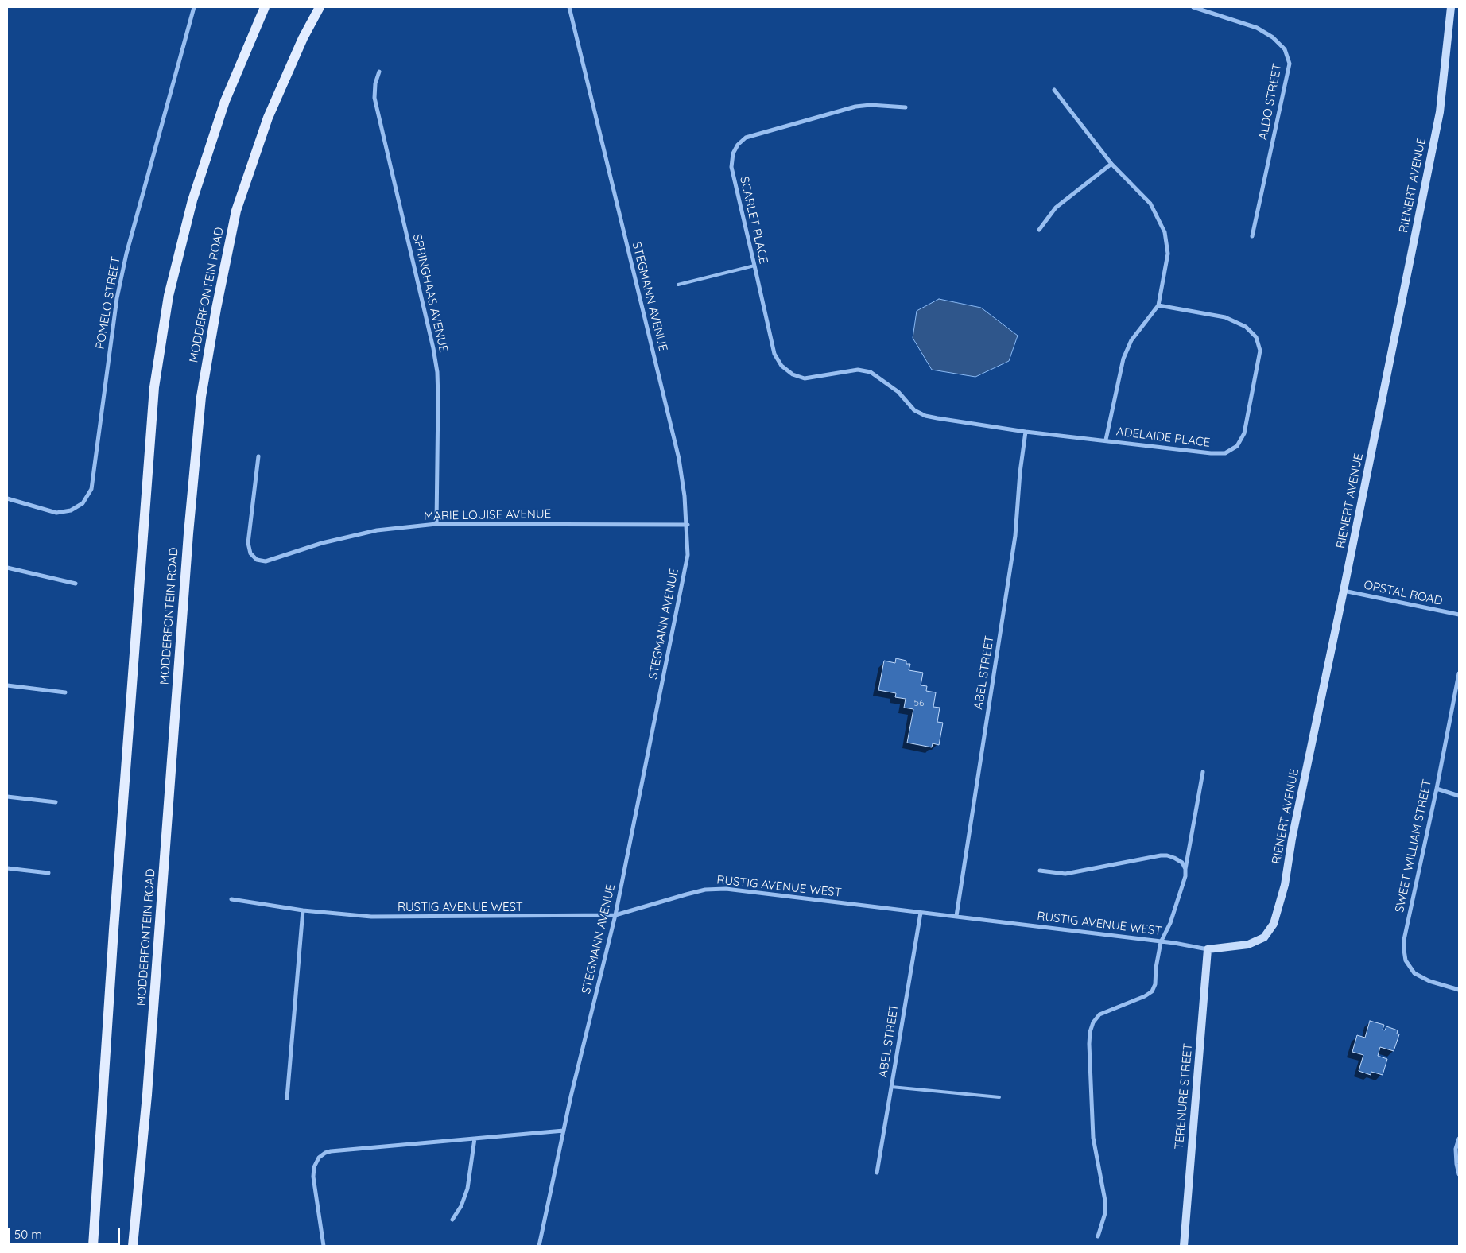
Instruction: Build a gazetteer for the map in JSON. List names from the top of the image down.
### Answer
{
  "streets": {
    "main road": ["MODDERFONTEIN ROAD"],
    "street": [
      "ALDO STREET",
      "RIENERT AVENUE",
      "SCARLET PLACE",
      "SPRINGHAAS AVENUE",
      "STEGMANN AVENUE",
      "POMELO STREET",
      "ADELAIDE PLACE",
      "MARIE LOUISE AVENUE",
      "OPSTAL ROAD",
      "ABEL STREET",
      "SWEET WILLIAM STREET",
      "RUSTIG AVENUE WEST",
      "TERENURE STREET"
    ]
  },
  "crossings": [
    ["RIENERT AVENUE", "OPSTAL ROAD"],
    ["RIENERT AVENUE", "RUSTIG AVENUE WEST"],
    ["RIENERT AVENUE", "TERENURE STREET"],
    ["SCARLET PLACE", "ADELAIDE PLACE"],
    ["SPRINGHAAS AVENUE", "MARIE LOUISE AVENUE"],
    ["STEGMANN AVENUE", "MARIE LOUISE AVENUE"],
    ["STEGMANN AVENUE", "RUSTIG AVENUE WEST"],
    ["ADELAIDE PLACE", "ABEL STREET"],
    ["ABEL STREET", "RUSTIG AVENUE WEST"],
    ["RUSTIG AVENUE WEST", "TERENURE STREET"]
  ],
  "house_numbers": ["56"],
  "scale_bar": "50 m"
}
